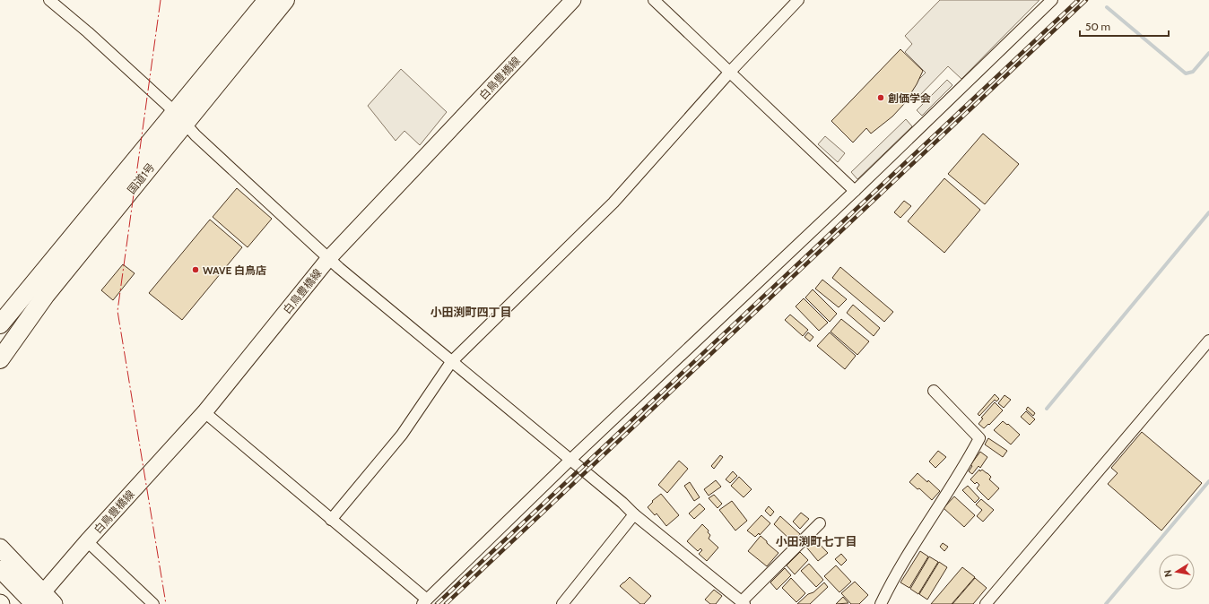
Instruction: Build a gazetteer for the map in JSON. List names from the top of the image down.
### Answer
{
  "streets": {
    "highway": ["国道1号"],
    "main road": ["白鳥豊橋線"]
  },
  "districts": ["小田渕町四丁目", "小田渕町七丁目"],
  "places": ["創価学会", "WAVE 白鳥店"],
  "scale_bar": "50 m",
  "north": "left"
}
